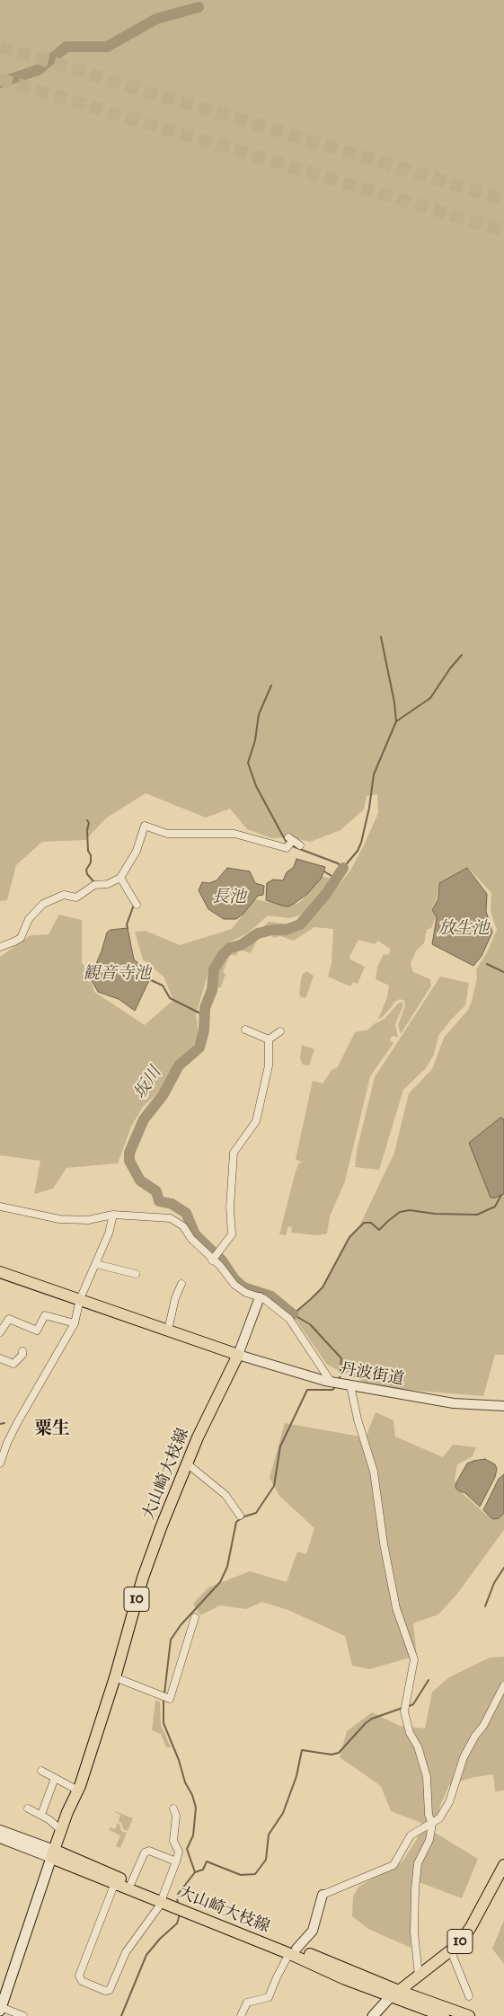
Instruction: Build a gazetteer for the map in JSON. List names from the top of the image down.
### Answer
{
  "streets": {
    "main road": ["大山崎大枝線", "10"],
    "street": ["丹波街道"]
  },
  "crossings": [
    ["丹波街道", "大山崎大枝線"],
    ["大山崎大枝線", "10"]
  ],
  "districts": ["粟生"],
  "water": [
    "長池",
    "放生池",
    "観音寺池",
    "坂川"
  ]
}
